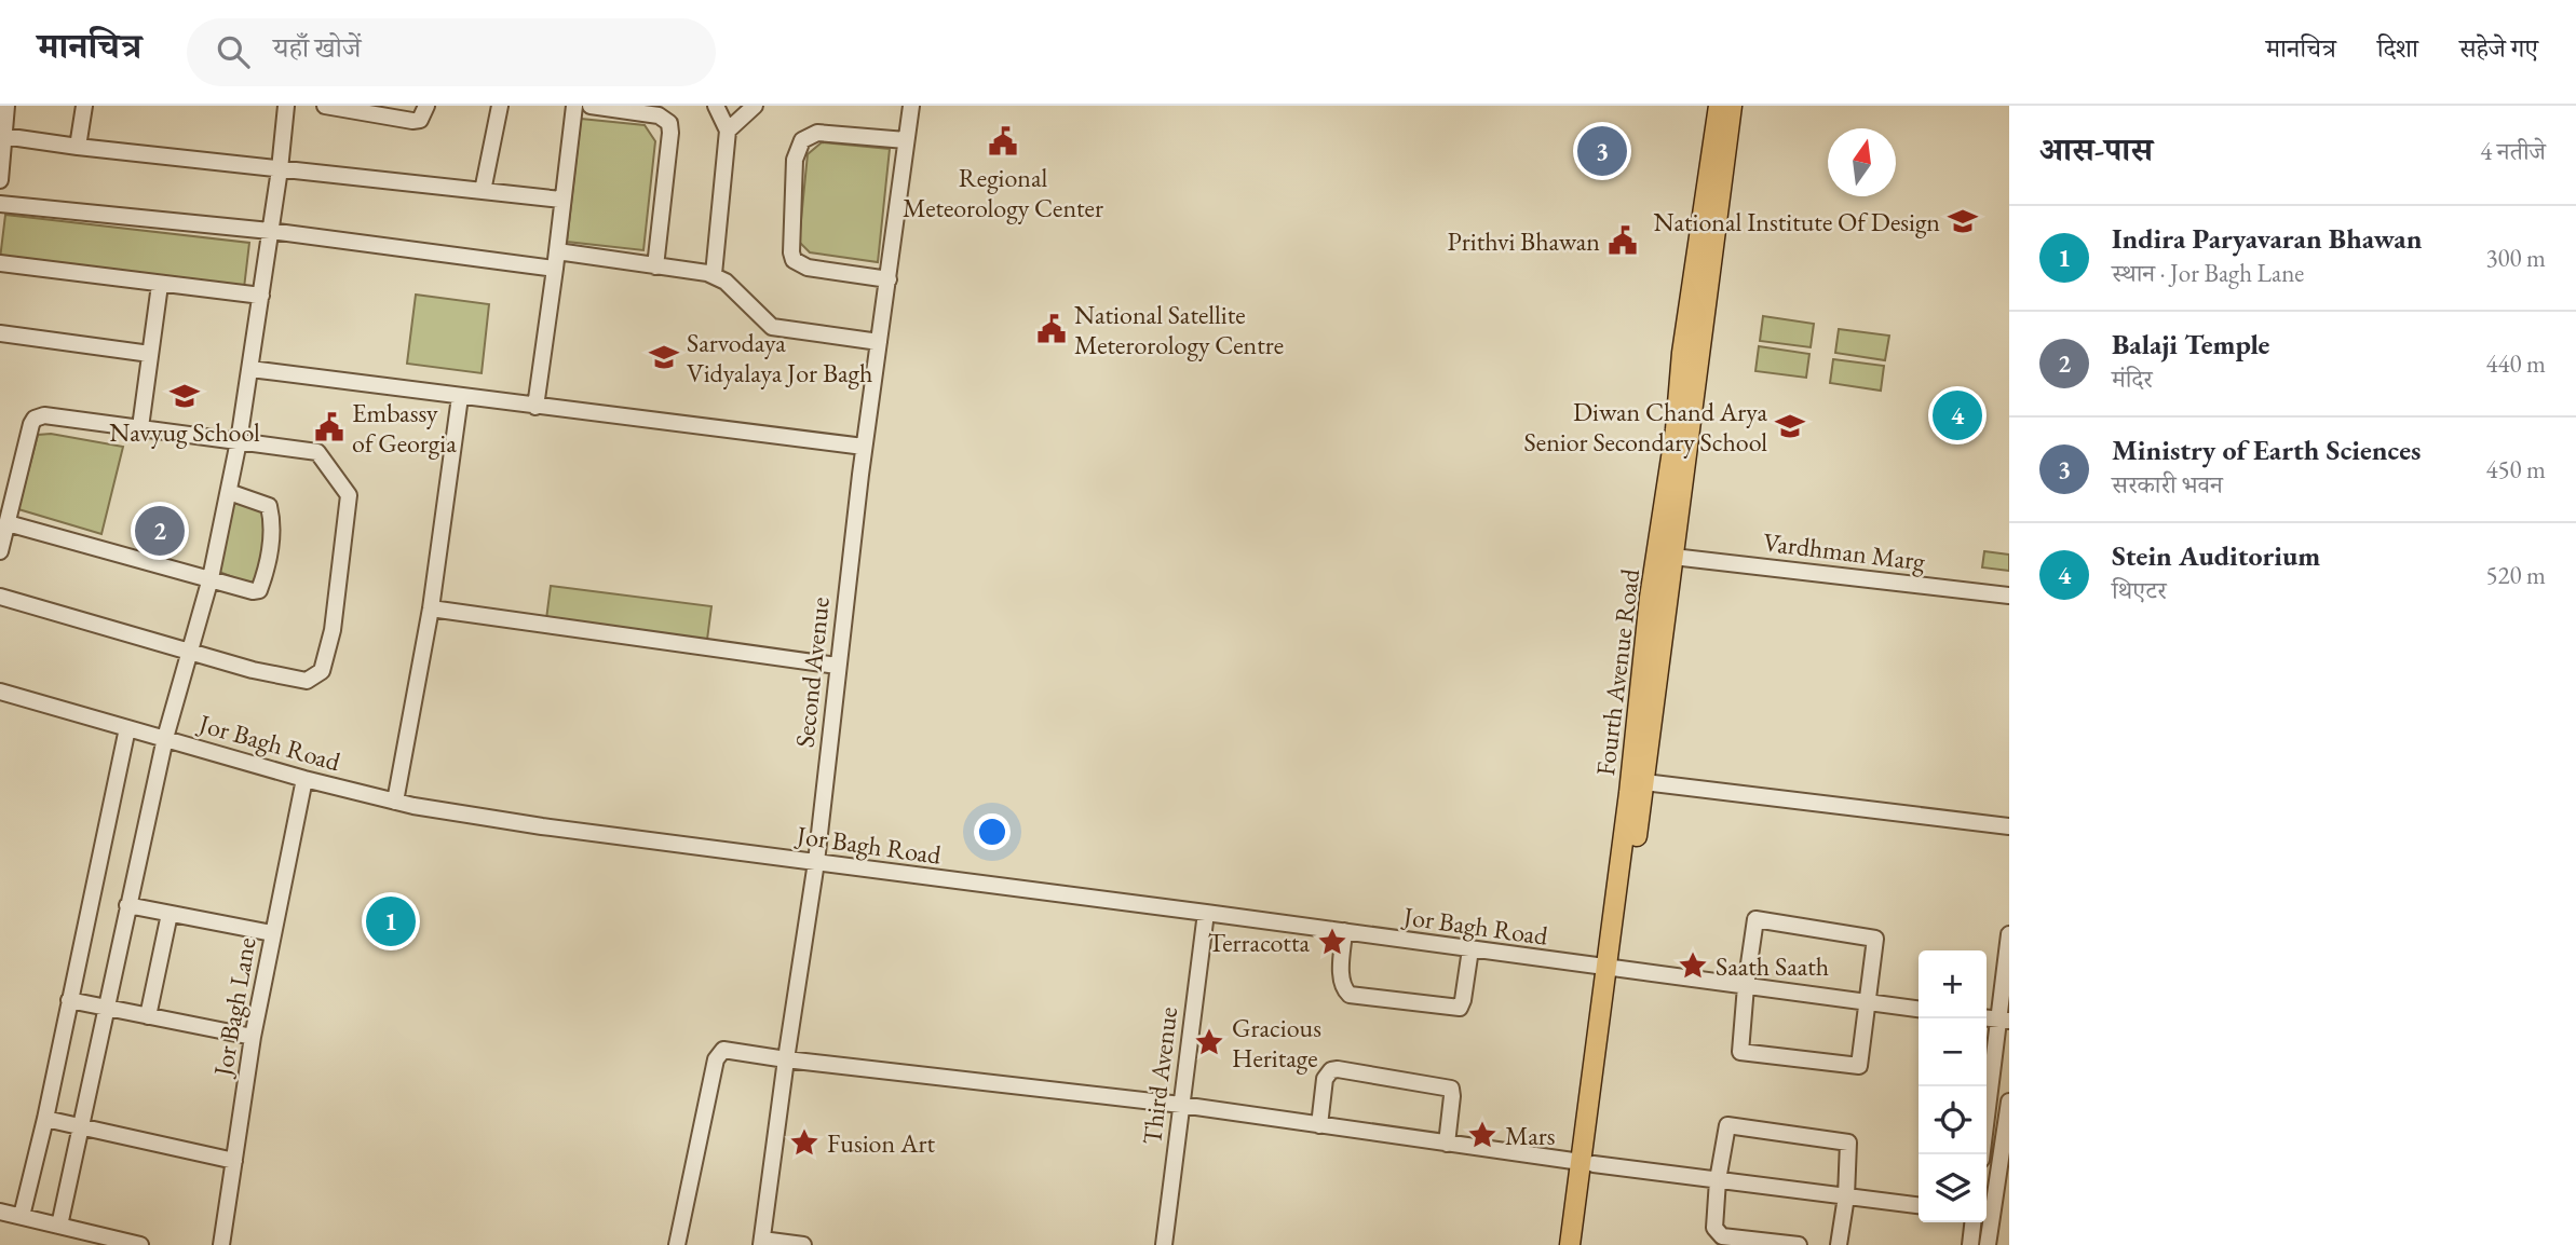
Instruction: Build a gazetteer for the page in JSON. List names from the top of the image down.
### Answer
{
  "streets": {
    "main road": ["Fourth Avenue Road"],
    "street": [
      "Vardhman Marg",
      "Second Avenue",
      "Jor Bagh Road",
      "Jor Bagh Lane",
      "Third Avenue"
    ]
  },
  "crossings": [
    ["Vardhman Marg", "Fourth Avenue Road"],
    ["Second Avenue", "Jor Bagh Road"],
    ["Fourth Avenue Road", "Jor Bagh Road"],
    ["Jor Bagh Road", "Jor Bagh Lane"],
    ["Jor Bagh Road", "Third Avenue"]
  ],
  "places": {
    "public building": [
      "Regional Meteorology Center",
      "Prithvi Bhawan",
      "National Satellite Meterorology Centre",
      "Embassy of Georgia"
    ],
    "school or university": [
      "National Institute Of Design",
      "Sarvodaya Vidyalaya Jor Bagh",
      "Navyug School",
      "Diwan Chand Arya Senior Secondary School"
    ],
    "place": [
      "Terracotta",
      "Saath Saath",
      "Gracious Heritage",
      "Mars",
      "Fusion Art"
    ]
  },
  "north": "top",
  "page": {
    "header": "मानचित्र",
    "search": "यहाँ खोजें",
    "nav": ["मानचित्र", "दिशा", "सहेजे गए"],
    "heading": ["आस-पास", "4 नतीजे"],
    "pins": [
      "3",
      "4",
      "2",
      "1"
    ],
    "list": [
      {
        "mark": "1",
        "name": "Indira Paryavaran Bhawan",
        "note": "स्थान · Jor Bagh Lane",
        "value": "300 m"
      },
      {
        "mark": "2",
        "name": "Balaji Temple",
        "note": "मंदिर",
        "value": "440 m"
      },
      {
        "mark": "3",
        "name": "Ministry of Earth Sciences",
        "note": "सरकारी भवन",
        "value": "450 m"
      },
      {
        "mark": "4",
        "name": "Stein Auditorium",
        "note": "थिएटर",
        "value": "520 m"
      }
    ],
    "map_buttons": ["+", "−"]
  }
}
